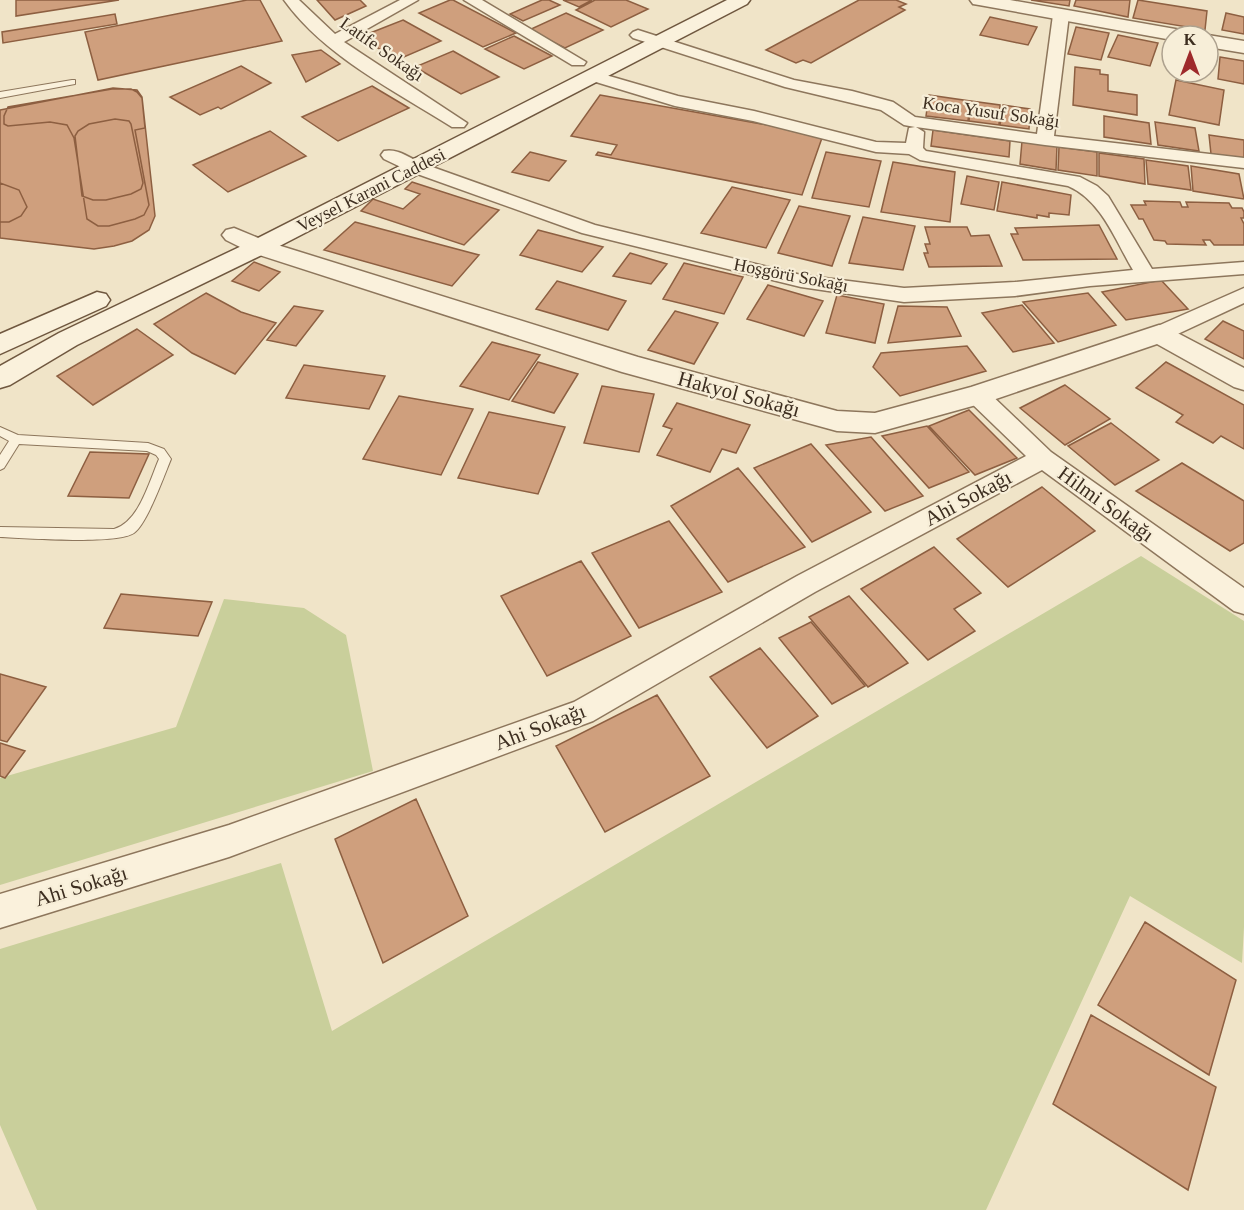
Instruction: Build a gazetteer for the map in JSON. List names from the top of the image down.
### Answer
{
  "streets": {
    "main road": ["Veysel Karani Caddesi", "Hakyol Sokağı"],
    "street": [
      "Latife Sokağı",
      "Koca Yusuf Sokağı",
      "Hoşgörü Sokağı",
      "Ahi Sokağı",
      "Hilmi Sokağı"
    ]
  },
  "crossings": [
    ["Latife Sokağı", "Veysel Karani Caddesi"],
    ["Koca Yusuf Sokağı", "Veysel Karani Caddesi"],
    ["Veysel Karani Caddesi", "Hoşgörü Sokağı"],
    ["Veysel Karani Caddesi", "Hakyol Sokağı"],
    ["Hakyol Sokağı", "Hilmi Sokağı"],
    ["Ahi Sokağı", "Hilmi Sokağı"]
  ],
  "north": "top"
}
